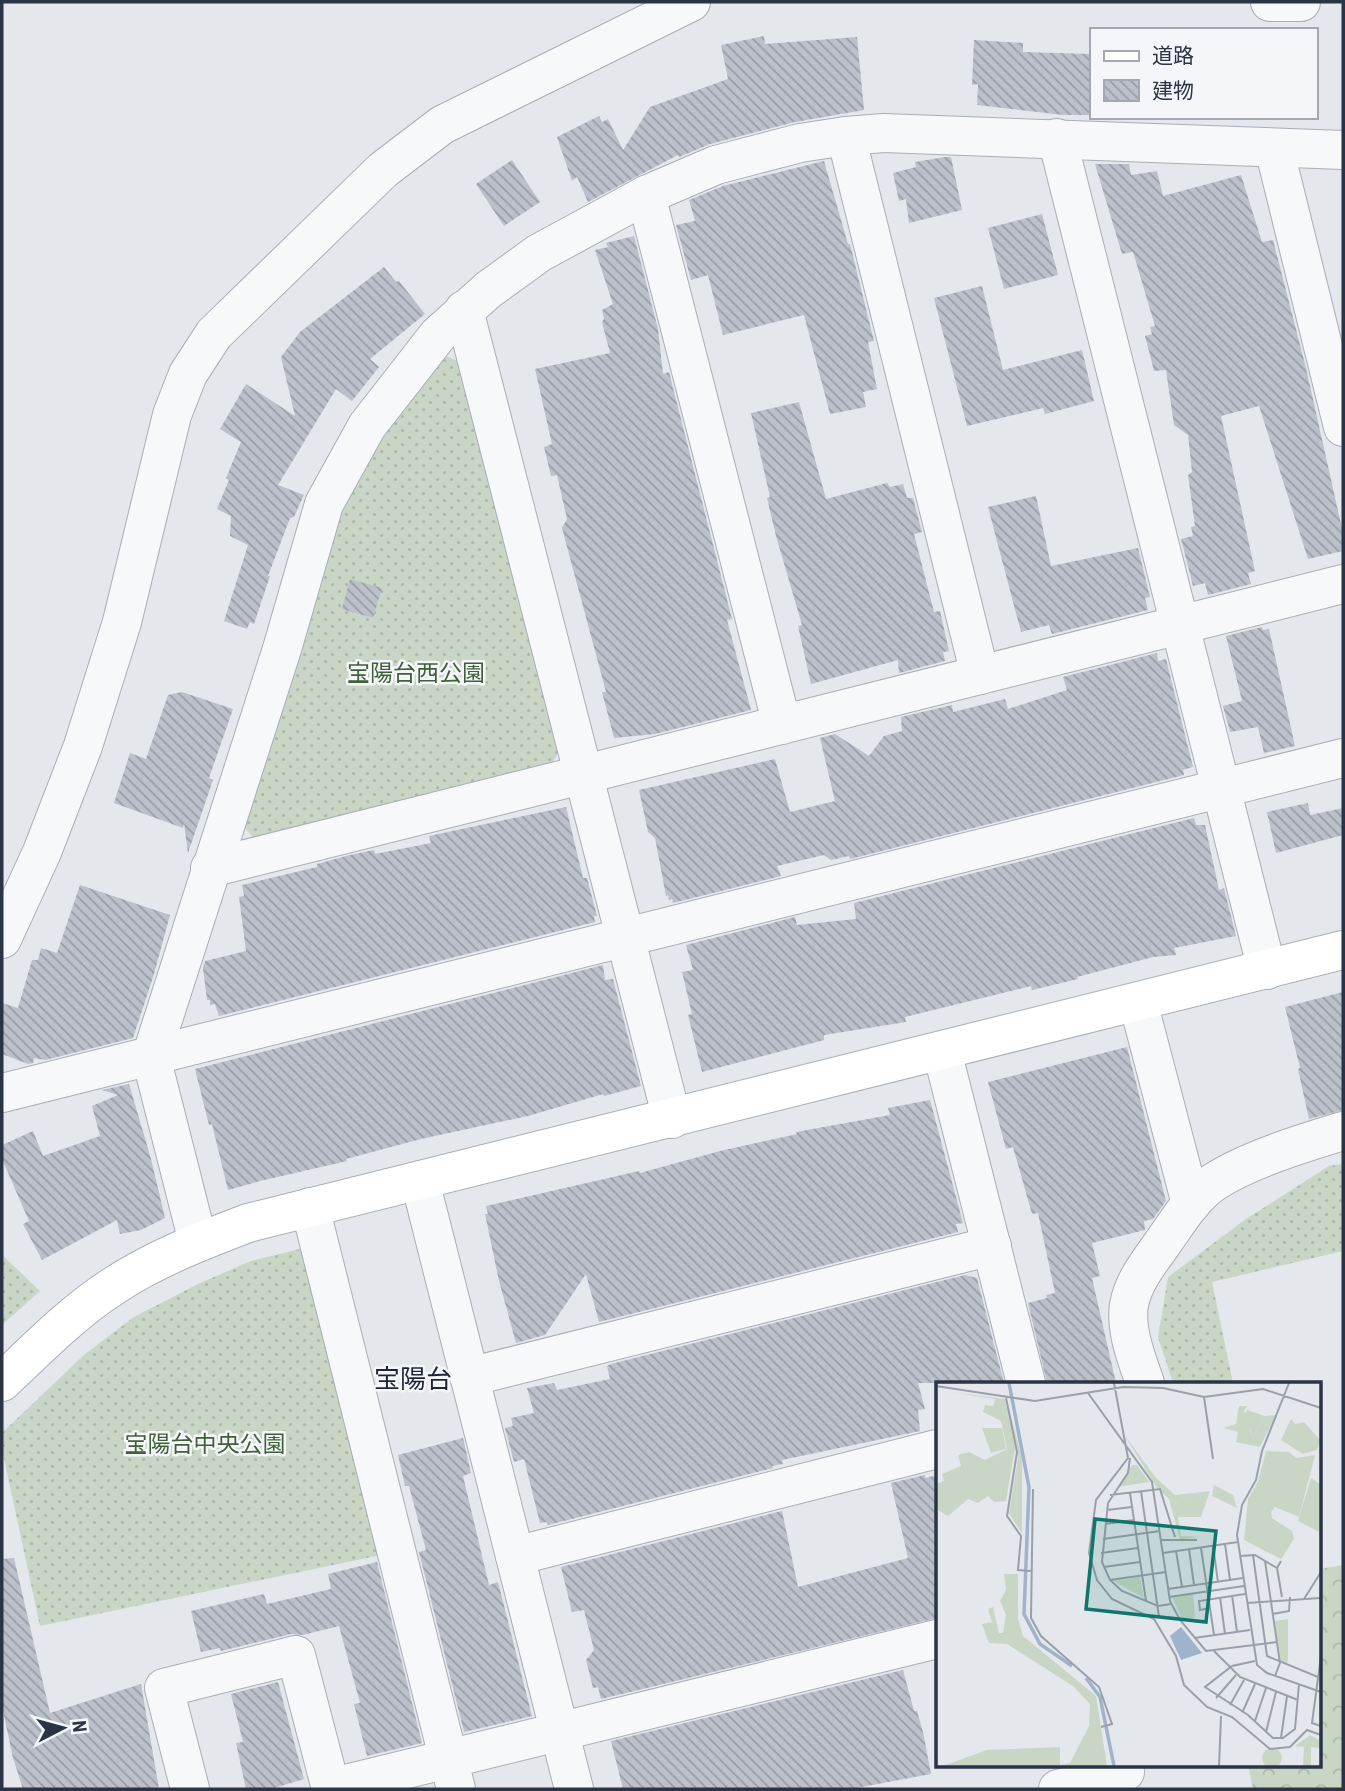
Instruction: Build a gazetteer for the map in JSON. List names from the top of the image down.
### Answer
{
  "districts": ["宝陽台"],
  "parks": ["宝陽台西公園", "宝陽台中央公園"],
  "legend": ["道路", "建物"],
  "north": "right"
}
